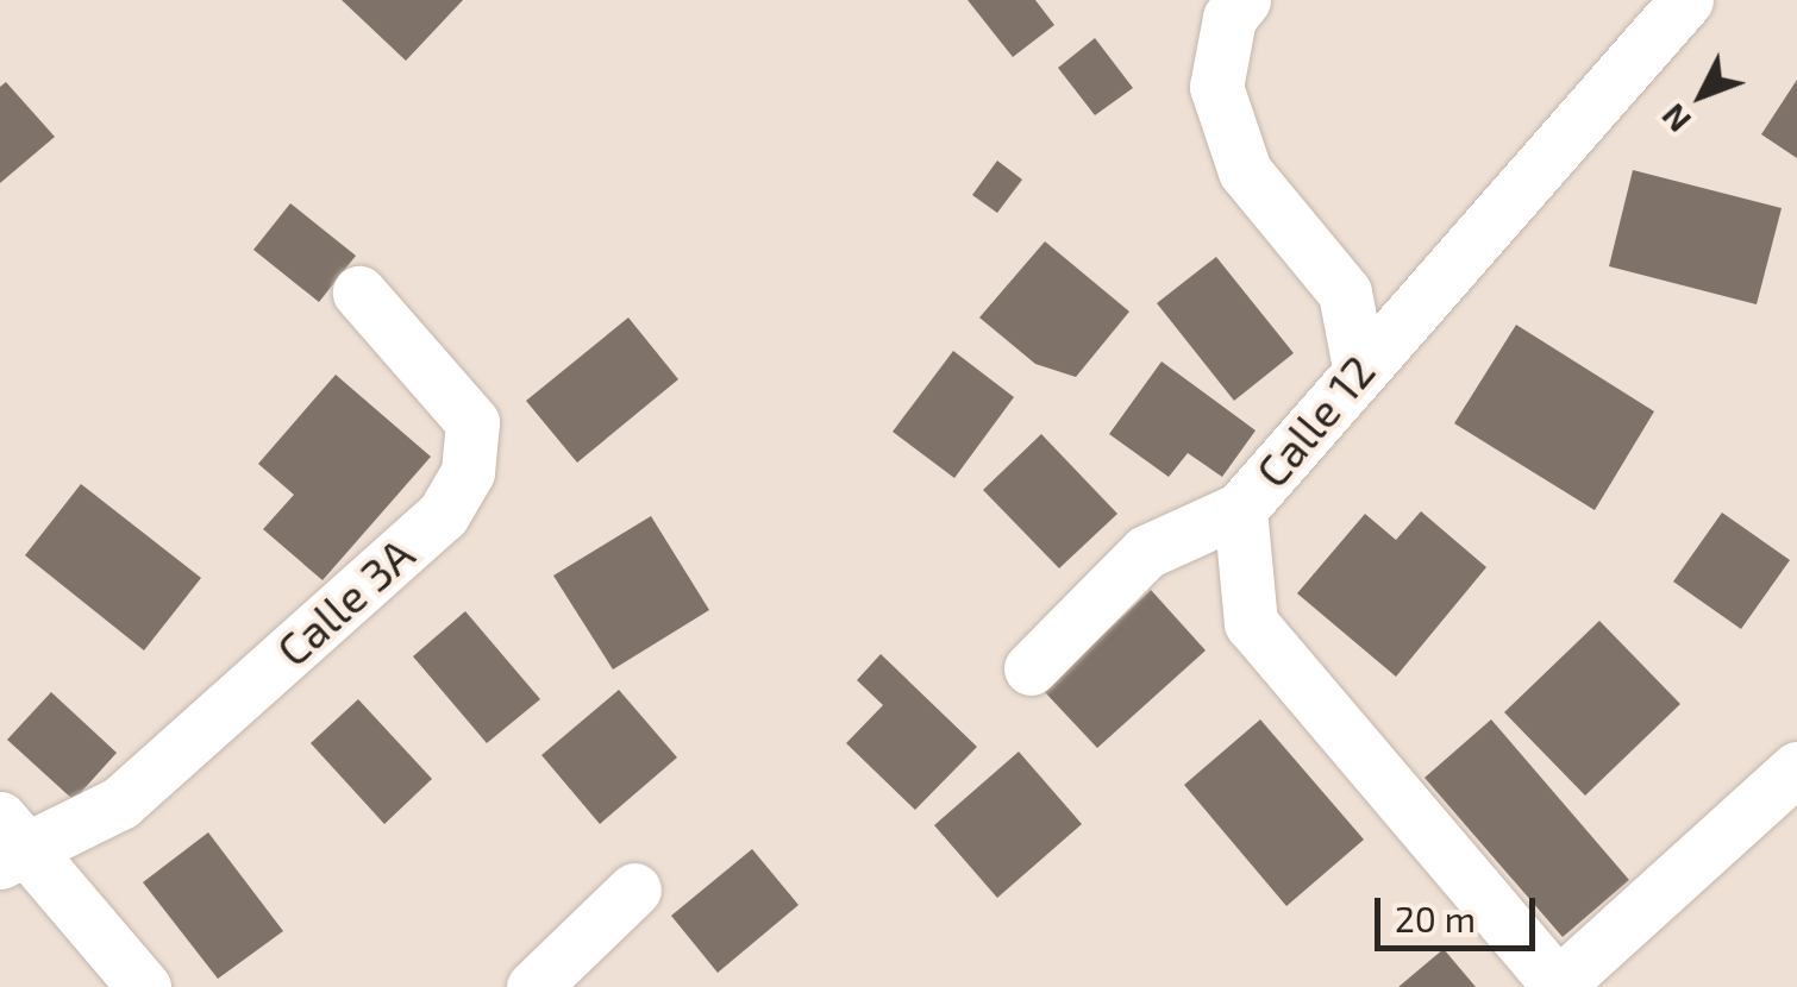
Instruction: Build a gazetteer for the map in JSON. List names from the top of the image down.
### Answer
{
  "streets": {
    "street": ["Calle 12", "Calle 3A"]
  },
  "scale_bar": "20 m",
  "north": "bottom left"
}
